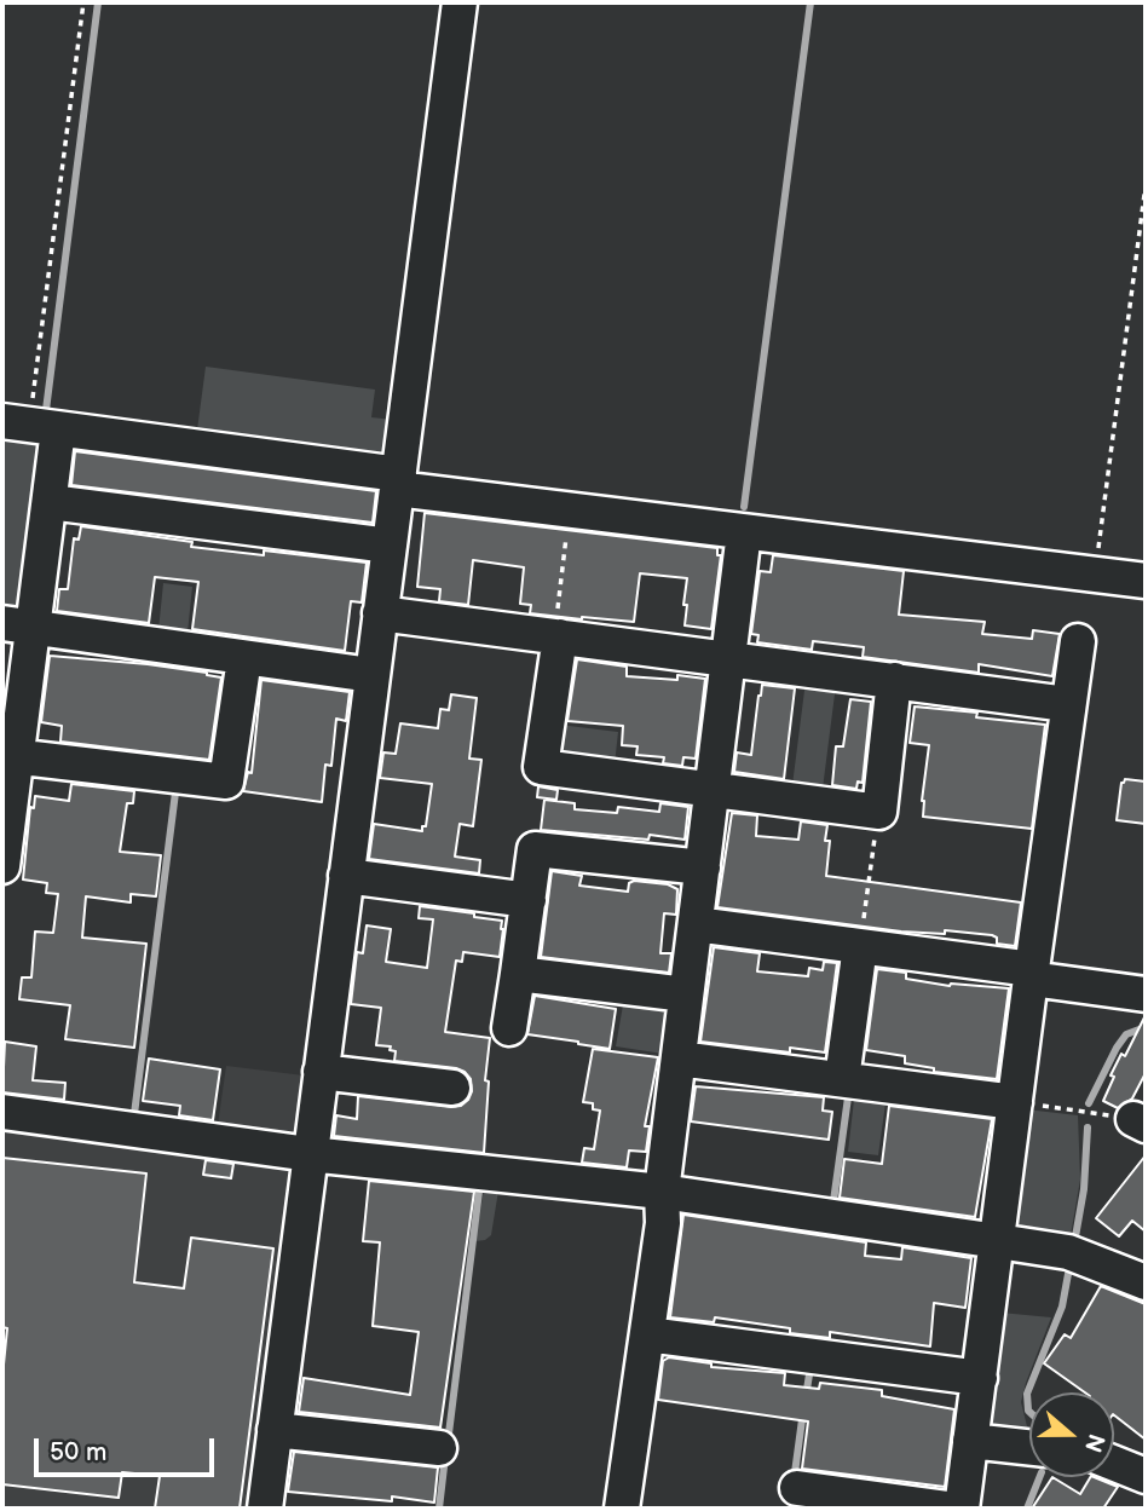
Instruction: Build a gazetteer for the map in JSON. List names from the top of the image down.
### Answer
{
  "scale_bar": "50 m",
  "north": "right"
}
